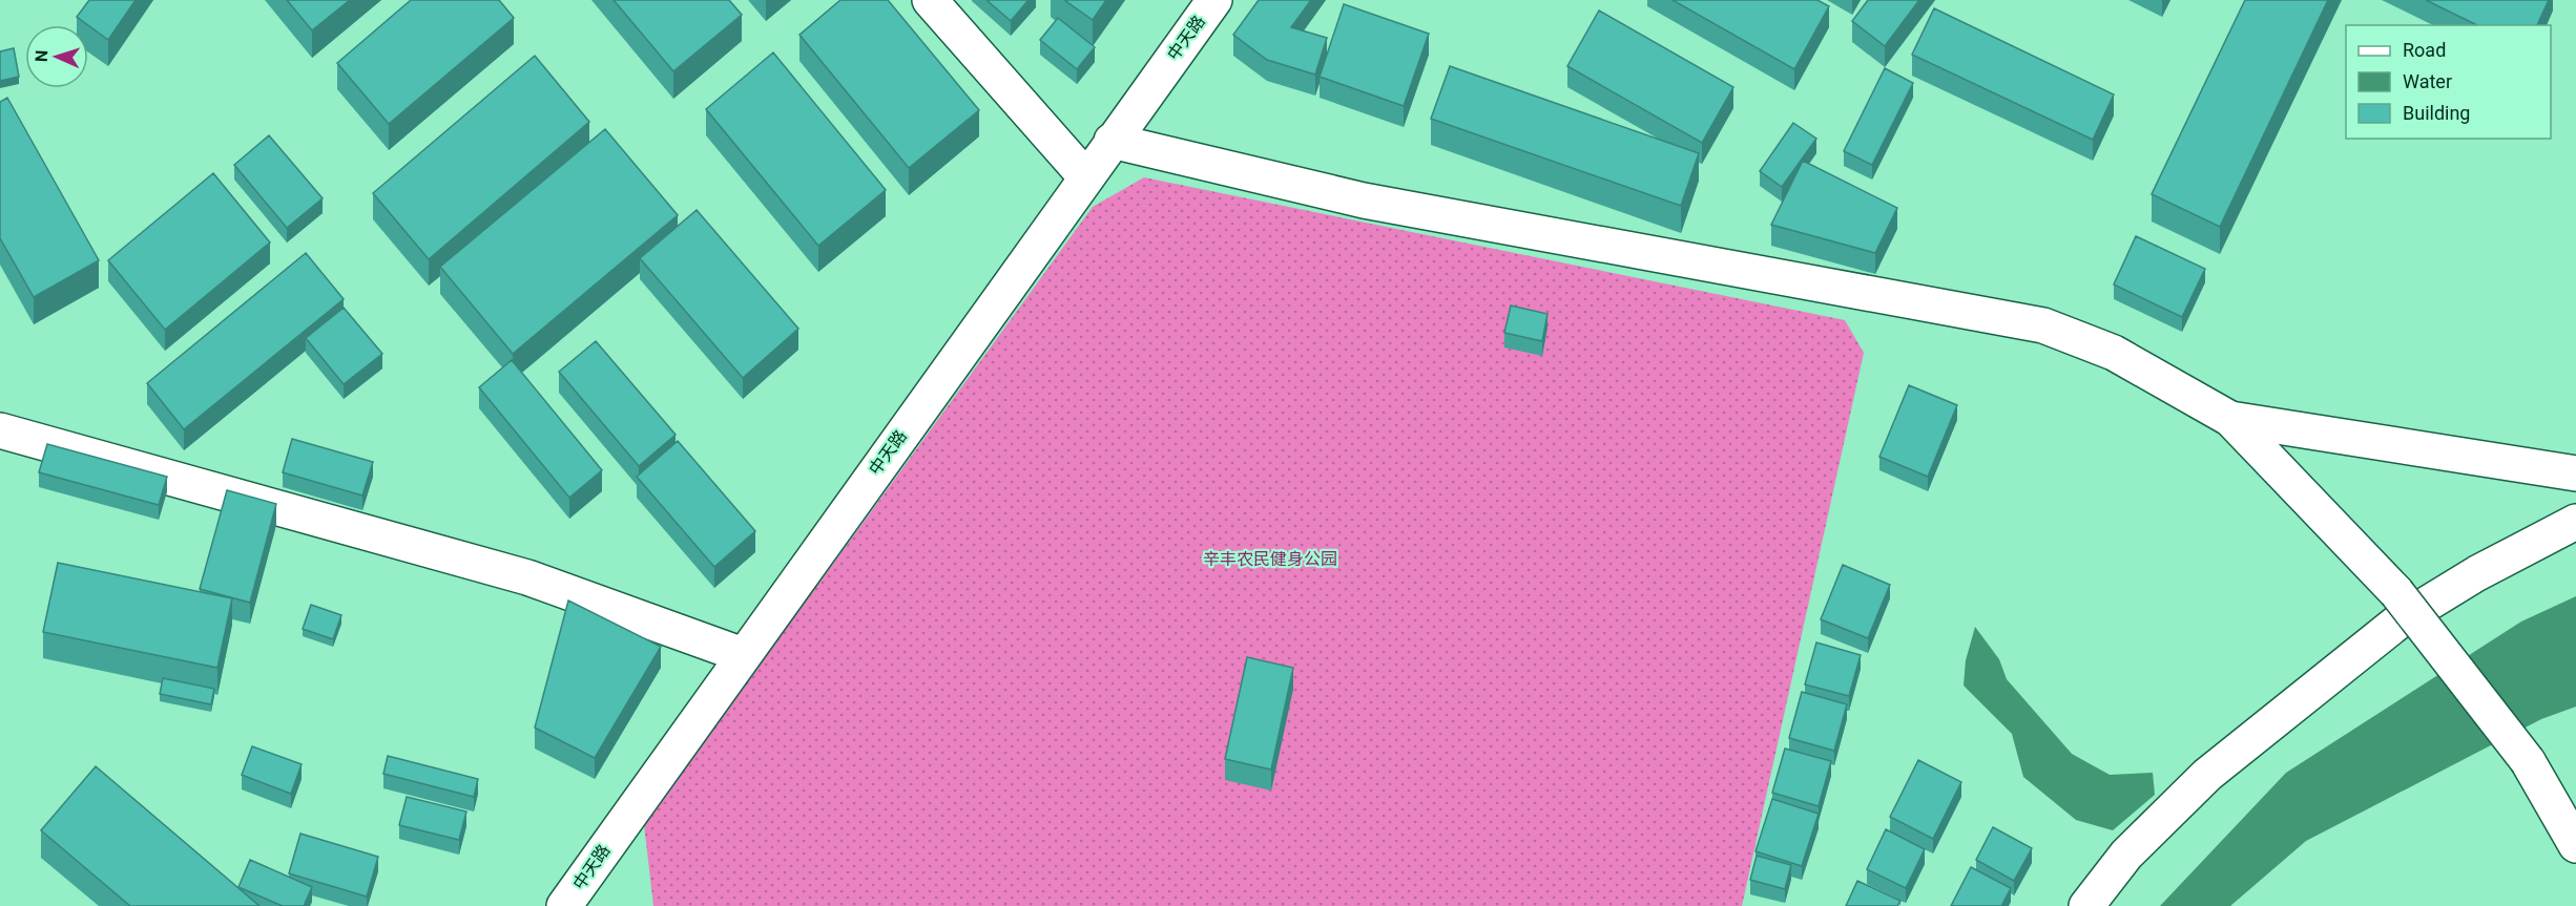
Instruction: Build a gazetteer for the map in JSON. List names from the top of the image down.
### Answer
{
  "streets": {
    "main road": ["中天路"]
  },
  "parks": ["辛丰农民健身公园"],
  "legend": ["Road", "Water", "Building"],
  "north": "left"
}
